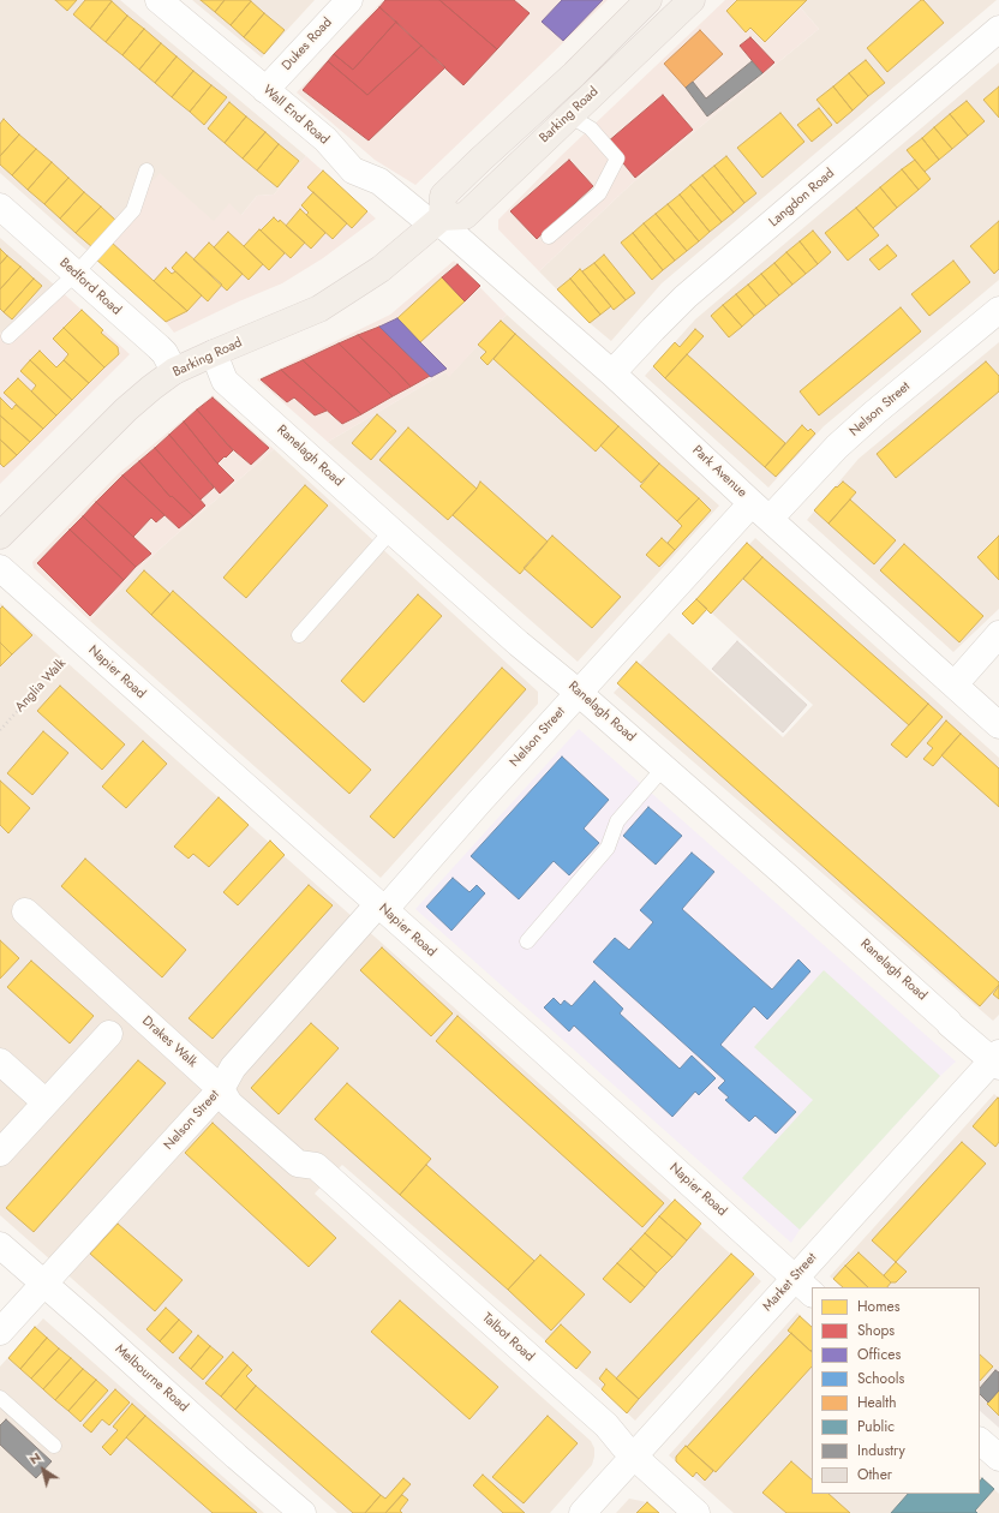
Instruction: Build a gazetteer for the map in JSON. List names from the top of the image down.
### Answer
{
  "streets": {
    "main road": ["Barking Road"],
    "street": [
      "Dukes Road",
      "Wall End Road",
      "Langdon Road",
      "Bedford Road",
      "Nelson Street",
      "Ranelagh Road",
      "Park Avenue",
      "Napier Road",
      "Drakes Walk",
      "Market Street",
      "Talbot Road",
      "Melbourne Road"
    ],
    "path": ["Anglia Walk"]
  },
  "crossings": [
    ["Dukes Road", "Wall End Road"],
    ["Wall End Road", "Barking Road"],
    ["Wall End Road", "Park Avenue"],
    ["Barking Road", "Bedford Road"],
    ["Barking Road", "Ranelagh Road"],
    ["Barking Road", "Park Avenue"],
    ["Langdon Road", "Park Avenue"],
    ["Nelson Street", "Ranelagh Road"],
    ["Nelson Street", "Park Avenue"],
    ["Nelson Street", "Napier Road"],
    ["Nelson Street", "Drakes Walk"],
    ["Nelson Street", "Melbourne Road"],
    ["Ranelagh Road", "Market Street"],
    ["Napier Road", "Anglia Walk"],
    ["Napier Road", "Market Street"],
    ["Drakes Walk", "Talbot Road"],
    ["Market Street", "Talbot Road"]
  ],
  "legend": [
    "Homes",
    "Shops",
    "Offices",
    "Schools",
    "Health",
    "Public",
    "Industry",
    "Other"
  ],
  "north": "top left"
}
